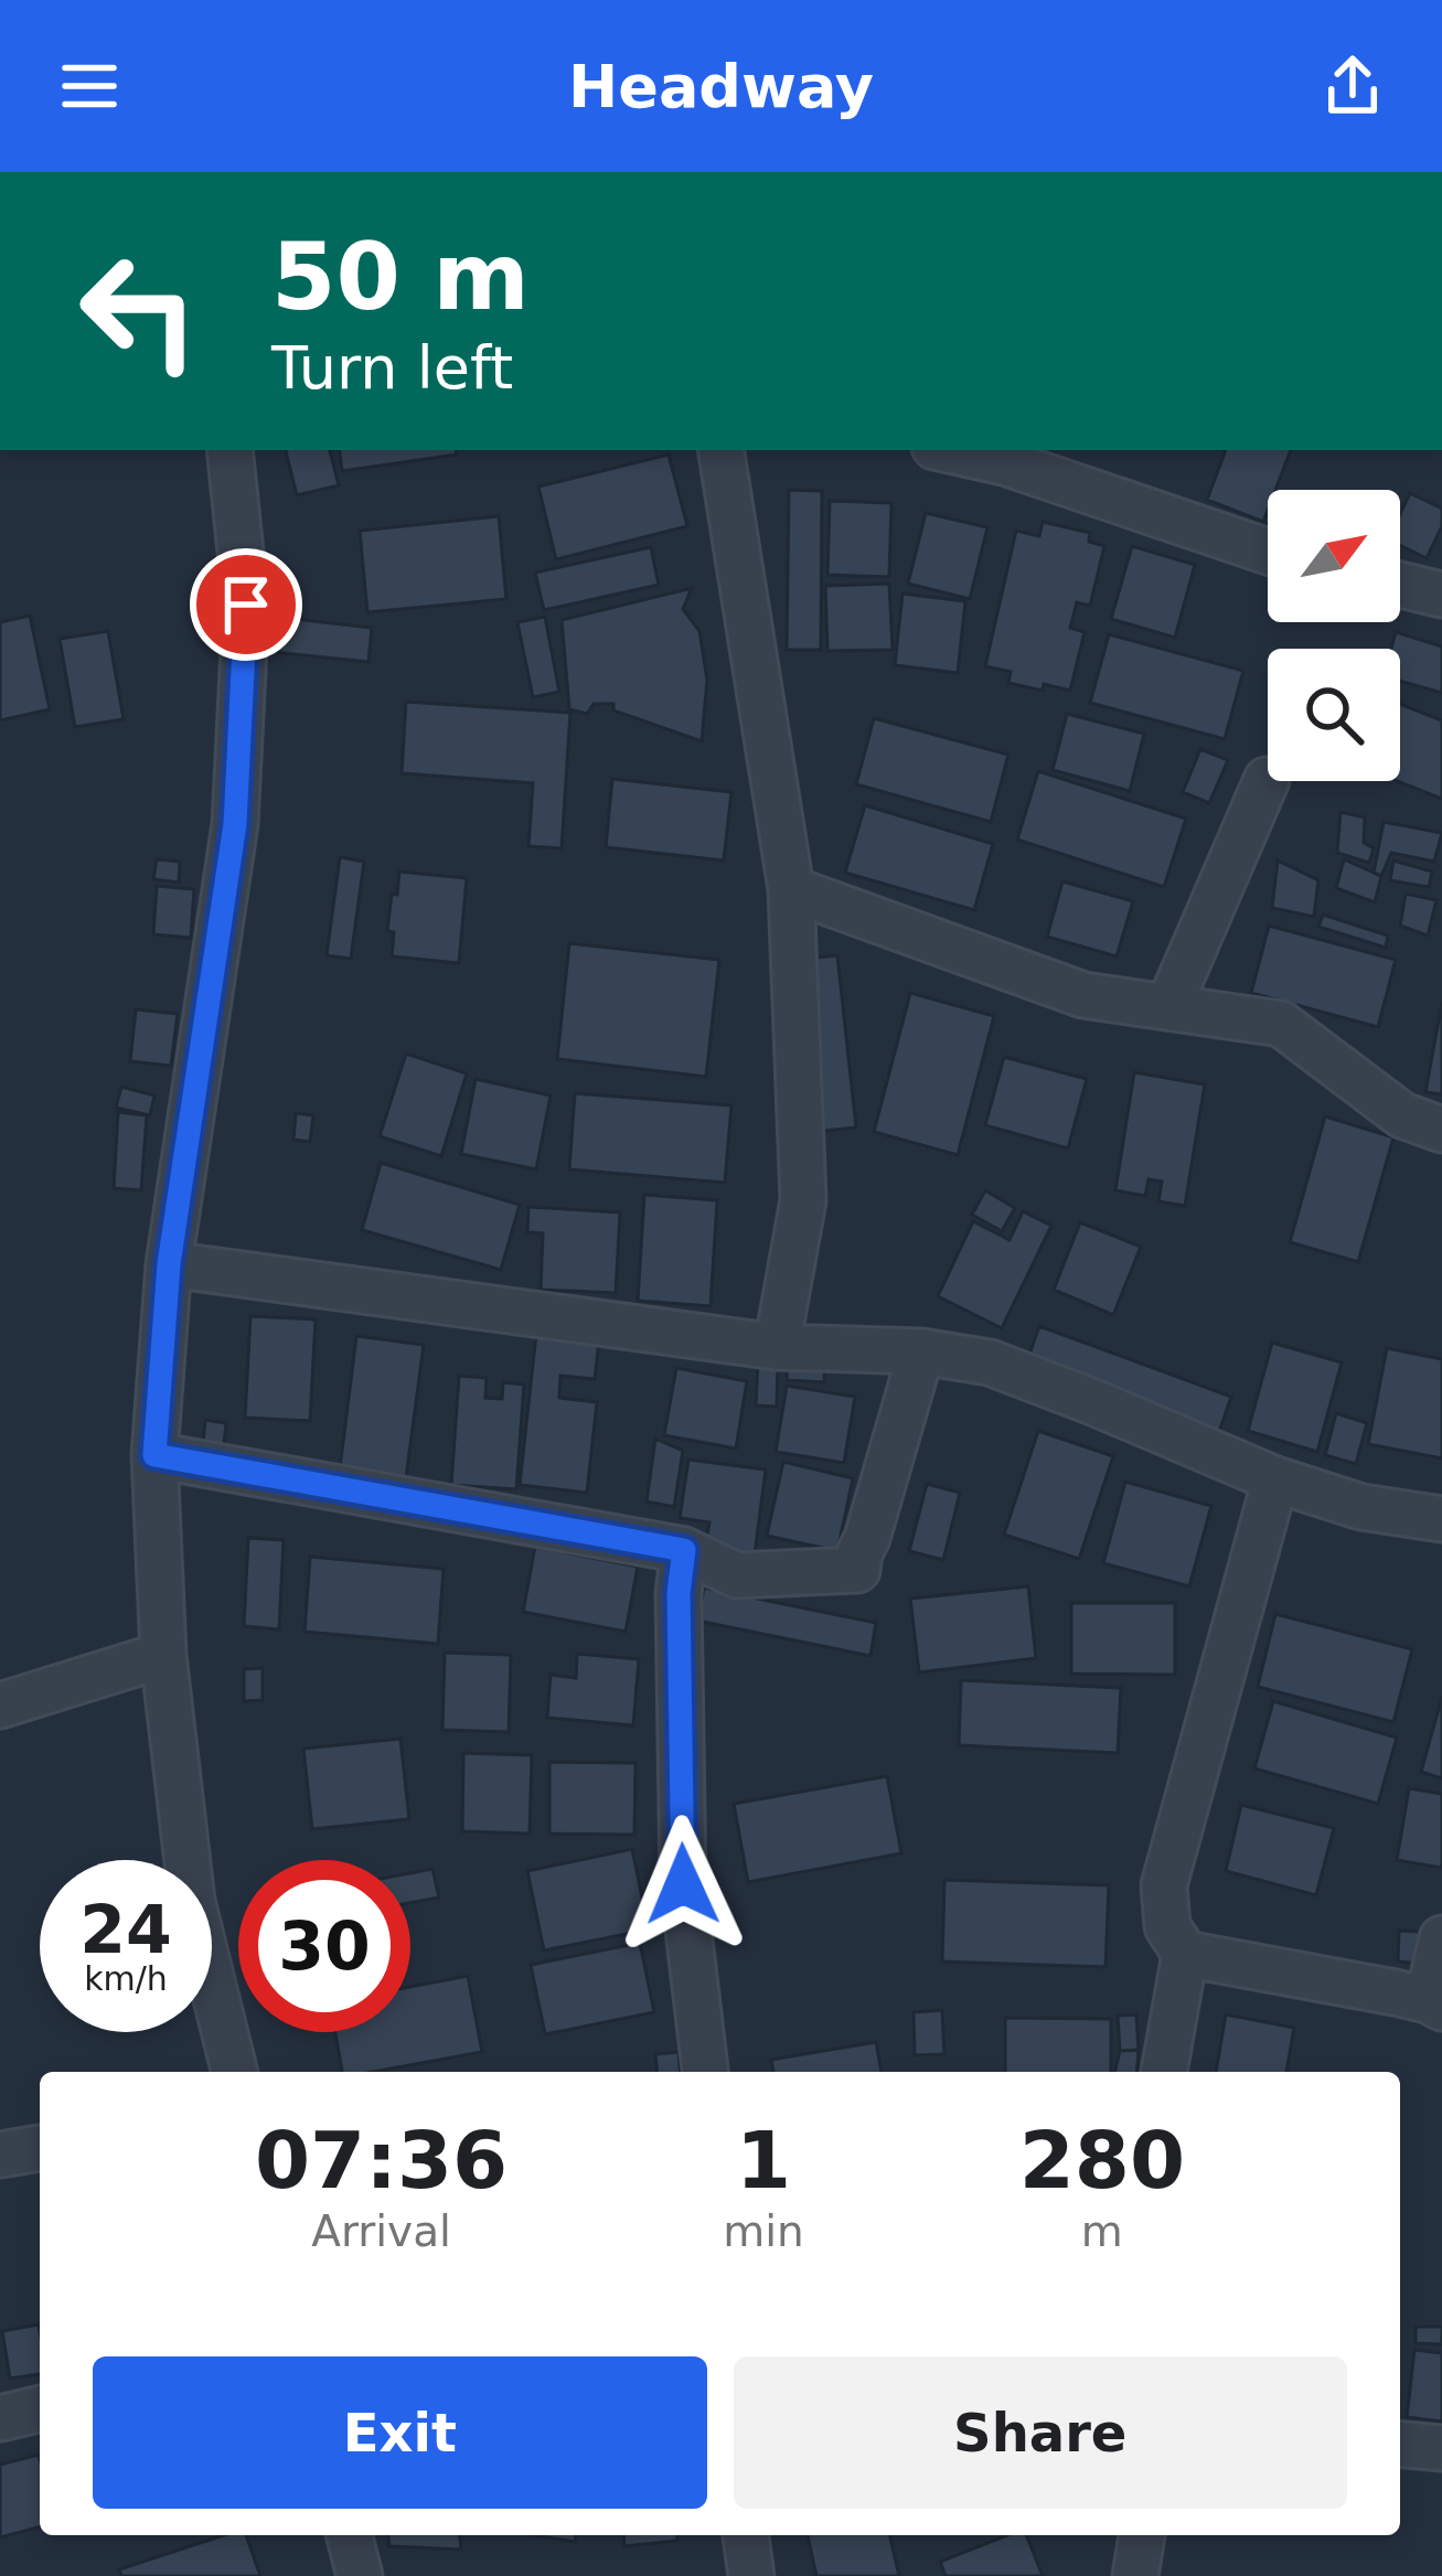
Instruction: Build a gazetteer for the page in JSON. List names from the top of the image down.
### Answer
{
  "north": "top right",
  "page": {
    "header": "Headway",
    "turn": ["50 m", "Turn left"],
    "speed": "24 km/h",
    "limit": "30",
    "eta": [
      "07:36",
      "Arrival",
      "1",
      "min",
      "280",
      "m"
    ],
    "buttons": ["Exit", "Share"]
  }
}
